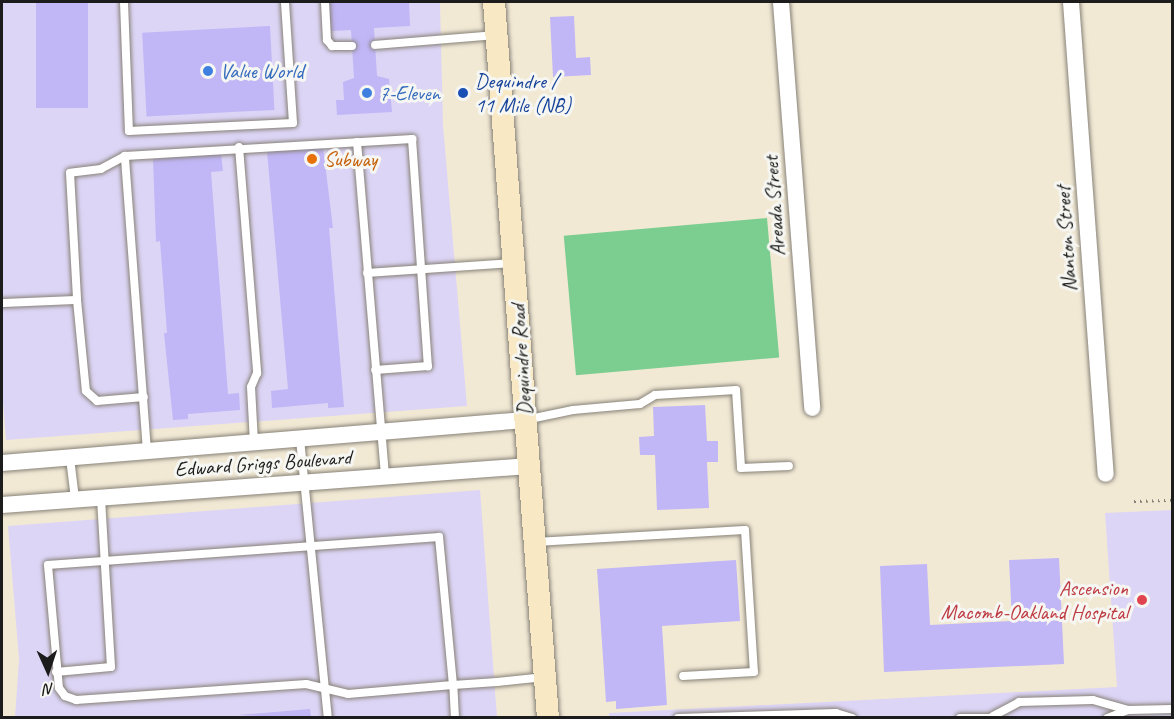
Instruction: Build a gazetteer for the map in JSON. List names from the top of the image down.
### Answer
{
  "streets": {
    "main road": ["Dequindre Road"],
    "street": ["Areada Street", "Nanton Street", "Edward Griggs Boulevard"]
  },
  "crossings": [
    ["Dequindre Road", "Edward Griggs Boulevard"]
  ],
  "places": [
    "Value World",
    "7-Eleven",
    "Dequindre / 11 Mile (NB)",
    "Subway",
    "Ascension Macomb-Oakland Hospital"
  ],
  "north": "bottom"
}
